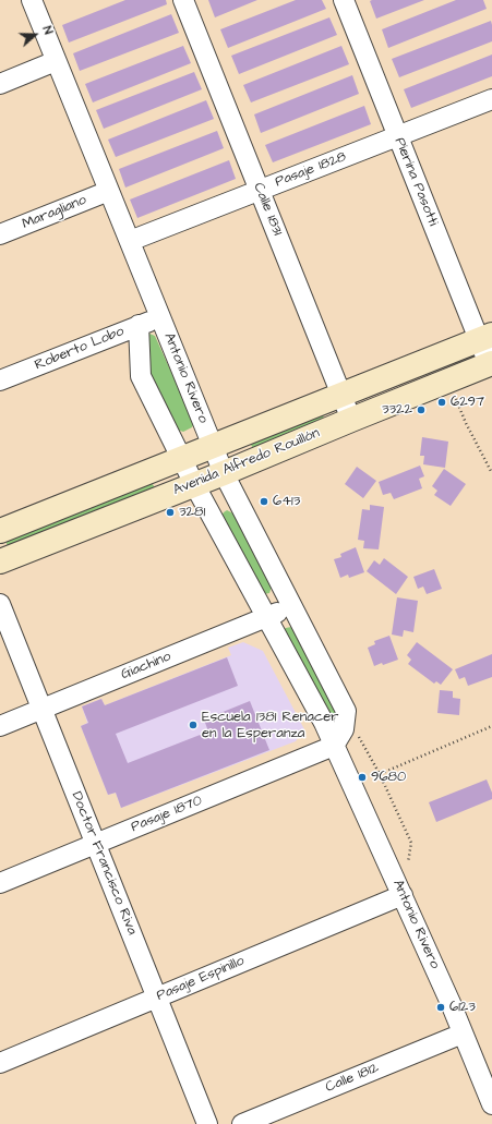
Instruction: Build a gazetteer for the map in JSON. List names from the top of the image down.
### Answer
{
  "streets": {
    "street": [
      "Pasaje 1828",
      "Pierina Pasotti",
      "Calle 1831",
      "Maragliano",
      "Roberto Lobo",
      "Antonio Rivero",
      "Avenida Alfredo Rouillón",
      "Giachino",
      "Pasaje 1870",
      "Doctor Francisco Riva",
      "Pasaje Espinillo",
      "Calle 1812"
    ]
  },
  "crossings": [
    ["Pasaje 1828", "Pierina Pasotti"],
    ["Pasaje 1828", "Calle 1831"],
    ["Pasaje 1828", "Antonio Rivero"],
    ["Pierina Pasotti", "Avenida Alfredo Rouillón"],
    ["Calle 1831", "Avenida Alfredo Rouillón"],
    ["Maragliano", "Antonio Rivero"],
    ["Roberto Lobo", "Antonio Rivero"],
    ["Antonio Rivero", "Avenida Alfredo Rouillón"],
    ["Antonio Rivero", "Giachino"],
    ["Antonio Rivero", "Pasaje 1870"],
    ["Antonio Rivero", "Pasaje Espinillo"],
    ["Antonio Rivero", "Calle 1812"],
    ["Giachino", "Doctor Francisco Riva"],
    ["Pasaje 1870", "Doctor Francisco Riva"],
    ["Doctor Francisco Riva", "Pasaje Espinillo"]
  ],
  "places": [
    "6297",
    "3322",
    "6413",
    "3281",
    "Escuela 1381 Renacer en la Esperanza",
    "9680",
    "6123"
  ],
  "north": "right"
}
